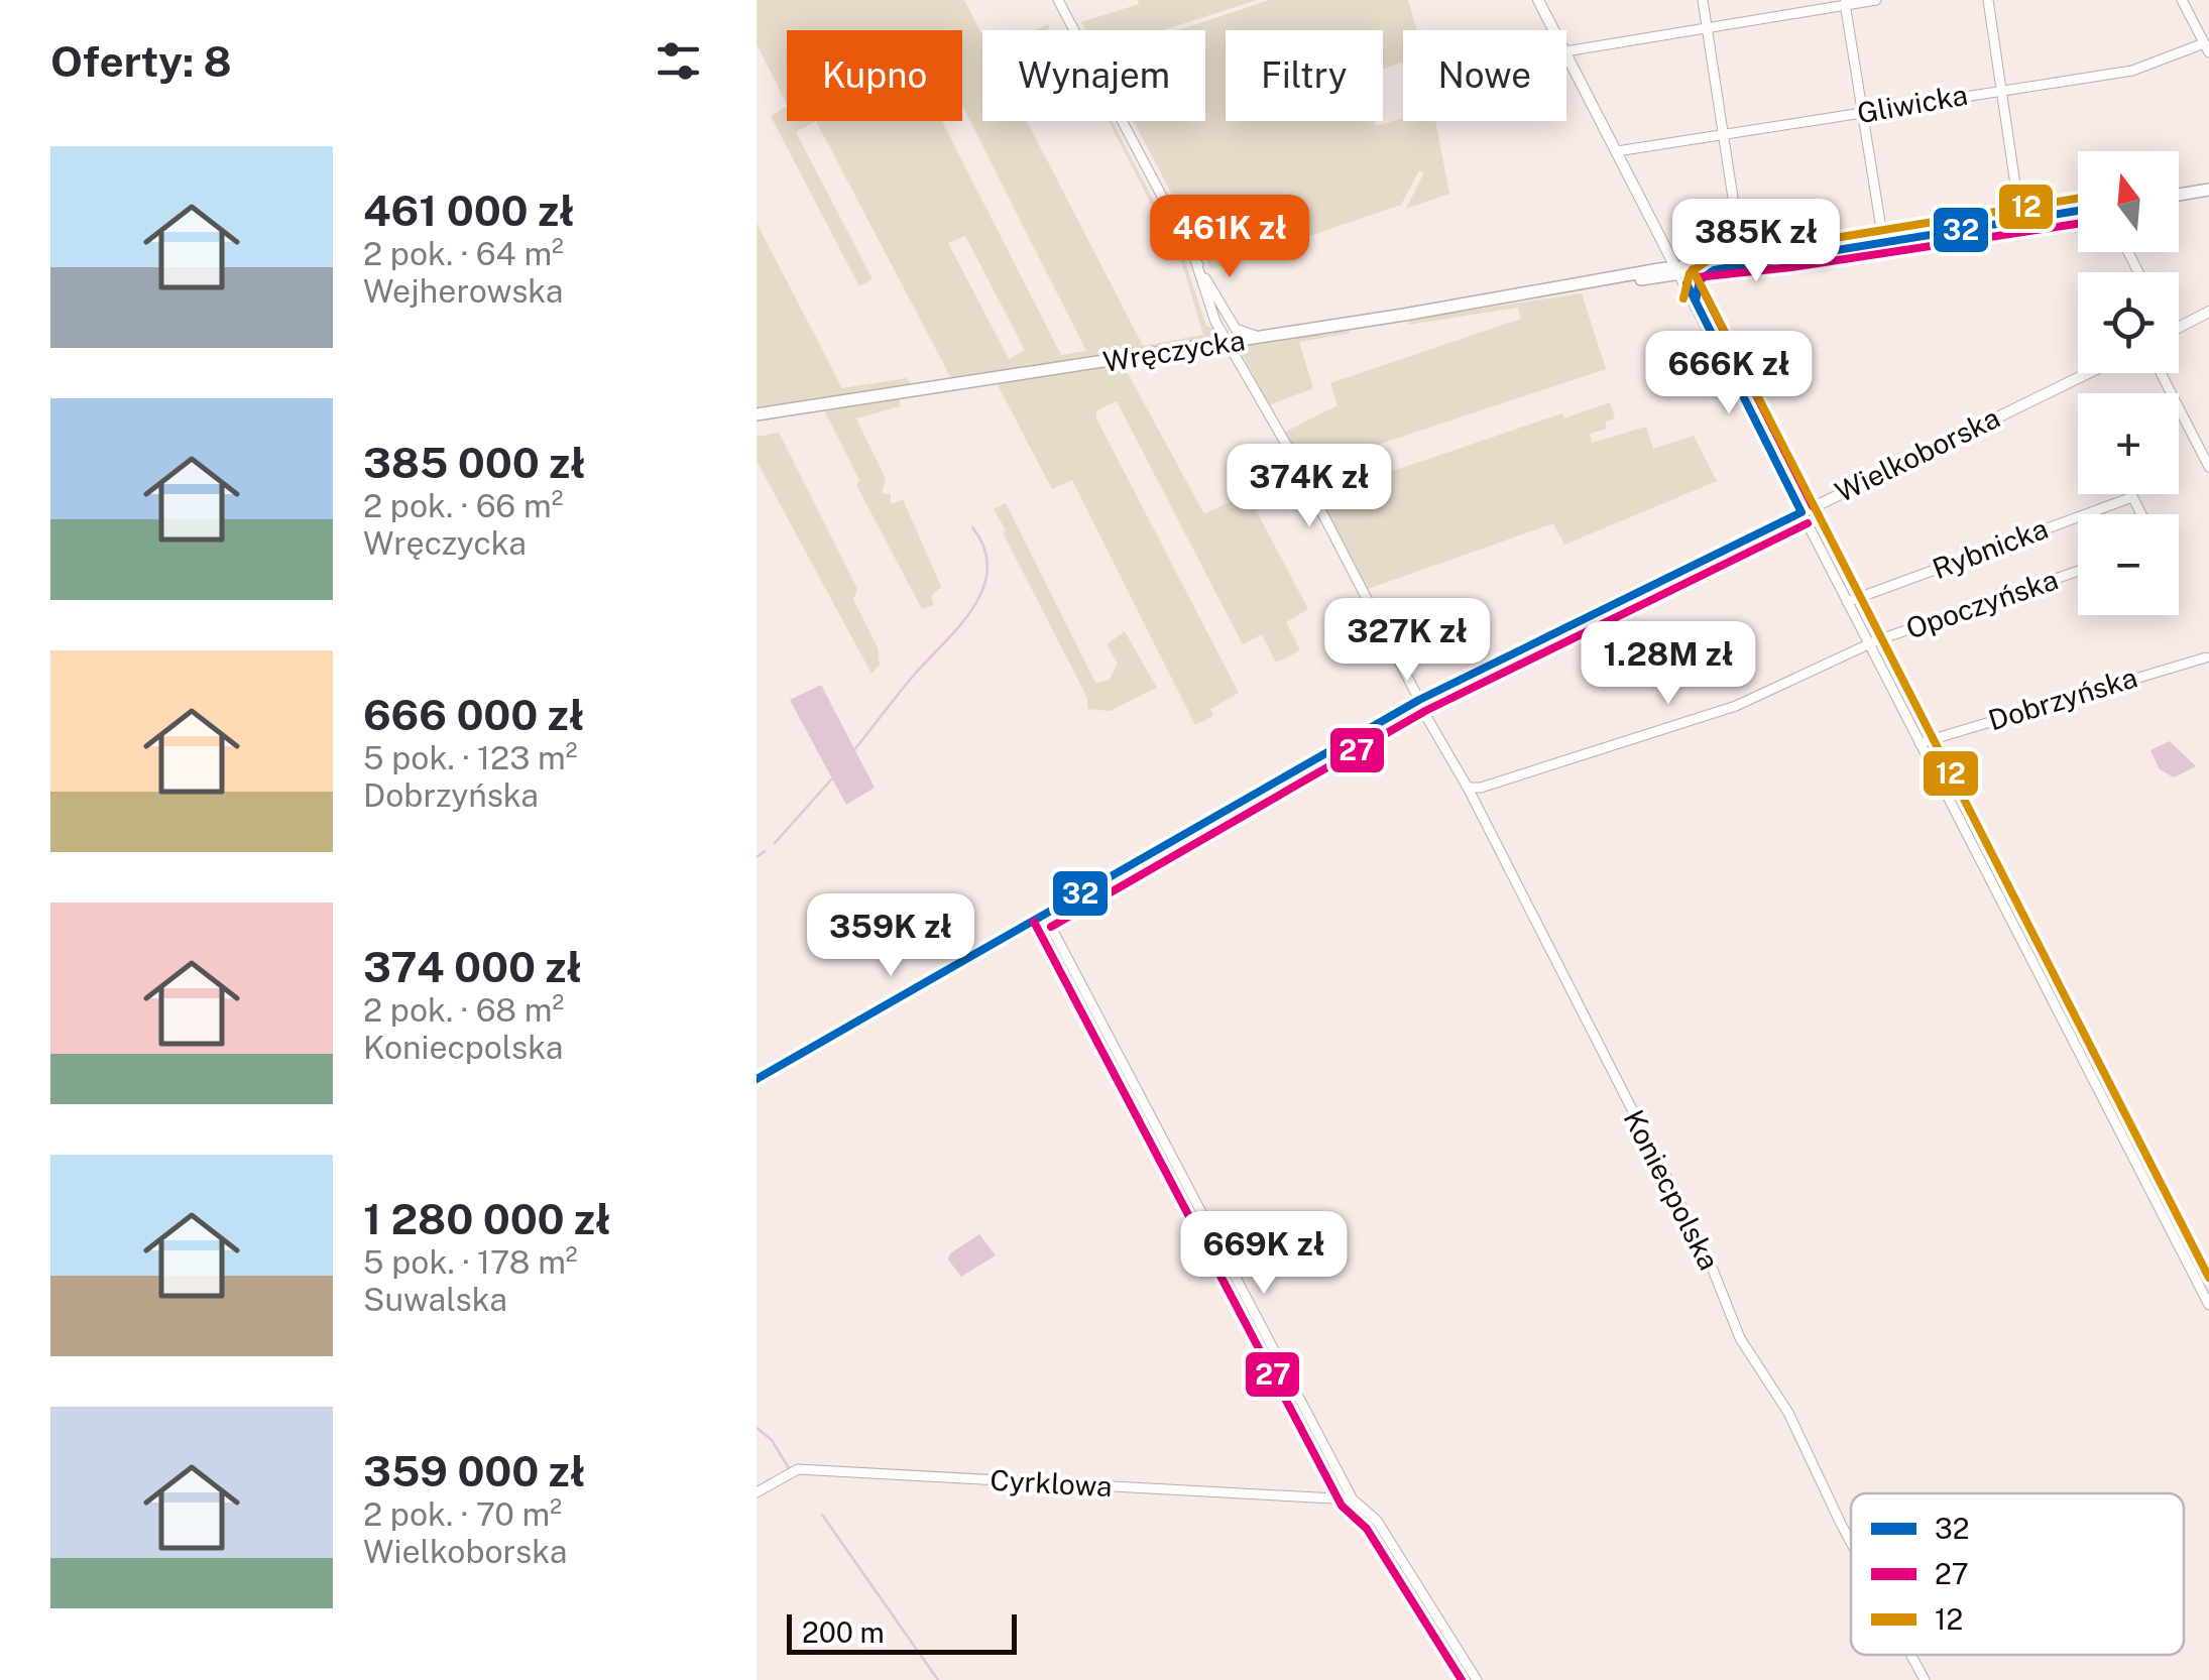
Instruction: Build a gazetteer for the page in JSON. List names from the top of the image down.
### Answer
{
  "streets": {
    "main road": ["Wręczycka"],
    "street": [
      "Gliwicka",
      "Wielkoborska",
      "Rybnicka",
      "Opoczyńska",
      "Dobrzyńska",
      "Koniecpolska",
      "Cyrklowa"
    ]
  },
  "crossings": [
    ["Wręczycka", "Koniecpolska"],
    ["Wielkoborska", "Koniecpolska"],
    ["Opoczyńska", "Koniecpolska"]
  ],
  "lines": ["transit line 12", "transit line 32", "transit line 27"],
  "legend": ["32", "27", "12"],
  "scale_bar": "200 m",
  "north": "top",
  "page": {
    "heading": "Oferty: 8",
    "chip": [
      "Kupno",
      "Wynajem",
      "Filtry",
      "Nowe"
    ],
    "list": [
      {
        "name": "461 000 zł",
        "note": "2 pok. · 64 m² · Wejherowska"
      },
      {
        "name": "385 000 zł",
        "note": "2 pok. · 66 m² · Wręczycka"
      },
      {
        "name": "666 000 zł",
        "note": "5 pok. · 123 m² · Dobrzyńska"
      },
      {
        "name": "374 000 zł",
        "note": "2 pok. · 68 m² · Koniecpolska"
      },
      {
        "name": "1 280 000 zł",
        "note": "5 pok. · 178 m² · Suwalska"
      },
      {
        "name": "359 000 zł",
        "note": "2 pok. · 70 m² · Wielkoborska"
      }
    ],
    "map_buttons": ["+", "−"],
    "price": [
      "461K zł",
      "385K zł",
      "666K zł",
      "374K zł",
      "327K zł",
      "1.28M zł",
      "359K zł",
      "669K zł"
    ],
    "scale": "200 m"
  }
}
